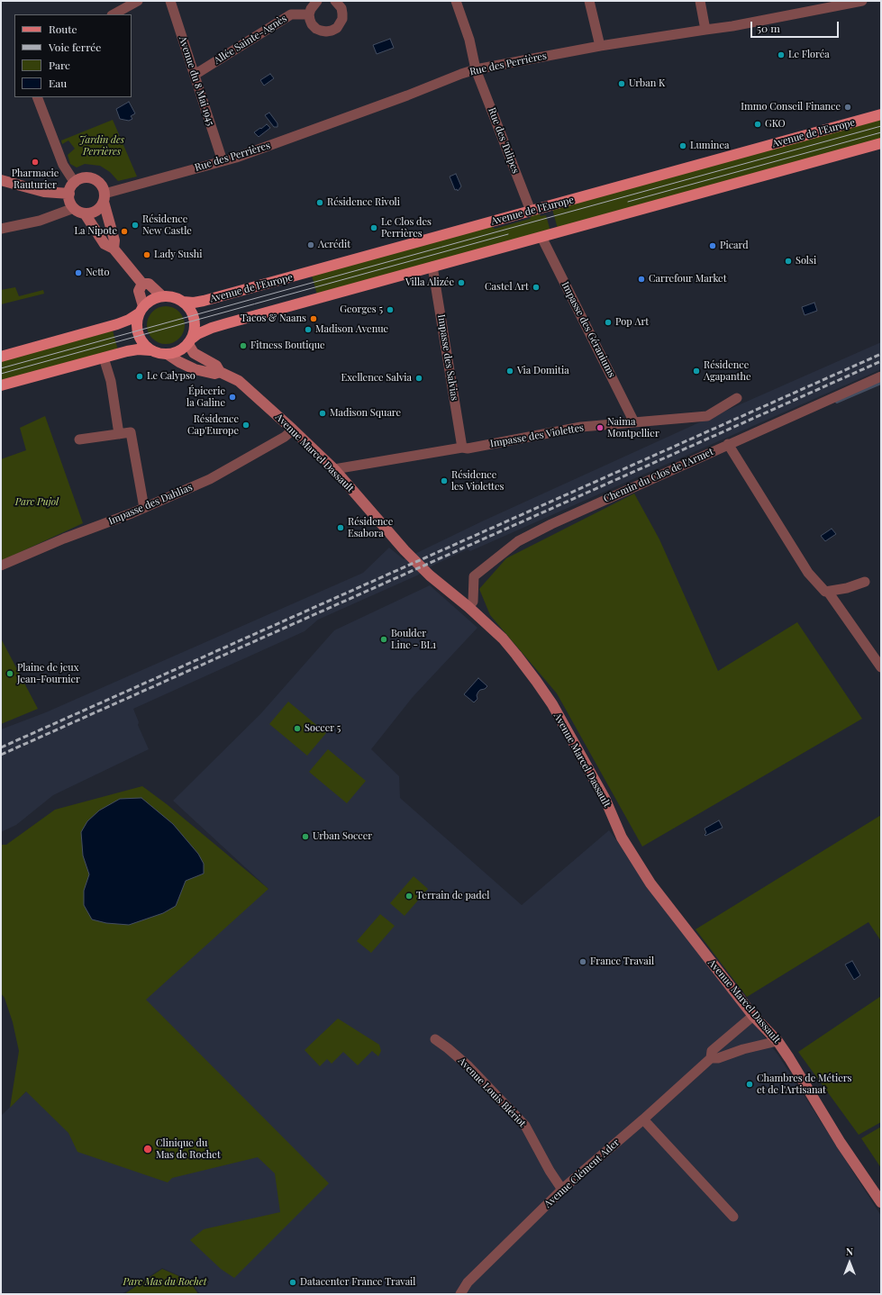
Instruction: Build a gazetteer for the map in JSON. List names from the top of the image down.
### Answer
{
  "streets": {
    "main road": ["Avenue de l'Europe"],
    "street": [
      "Allée Sainte-Agnès",
      "Rue des Perrières",
      "Avenue du 8 Mai 1945",
      "Rue des Tulipes",
      "Impasse des Géraniums",
      "Impasse des Salvias",
      "Impasse des Violettes",
      "Avenue Marcel Dassault",
      "Chemin du Clos de l'Armet",
      "Impasse des Dahlias",
      "Avenue Louis Blériot",
      "Avenue Clément Ader"
    ]
  },
  "crossings": [
    ["Allée Sainte-Agnès", "Avenue du 8 Mai 1945"],
    ["Rue des Perrières", "Avenue du 8 Mai 1945"],
    ["Rue des Perrières", "Rue des Tulipes"],
    ["Avenue de l'Europe", "Rue des Tulipes"],
    ["Avenue de l'Europe", "Avenue Marcel Dassault"],
    ["Impasse des Géraniums", "Impasse des Violettes"],
    ["Impasse des Salvias", "Impasse des Violettes"],
    ["Impasse des Violettes", "Avenue Marcel Dassault"],
    ["Avenue Marcel Dassault", "Chemin du Clos de l'Armet"],
    ["Avenue Marcel Dassault", "Impasse des Dahlias"],
    ["Avenue Marcel Dassault", "Avenue Clément Ader"],
    ["Avenue Louis Blériot", "Avenue Clément Ader"]
  ],
  "parks": ["Jardin des Perrières", "Parc Pujol", "Parc Mas du Rochet"],
  "places": [
    "Le Floréa",
    "Urban K",
    "Immo Conseil Finance",
    "GKO",
    "Luminea",
    "Pharmacie Rauturier",
    "Résidence Rivoli",
    "Résidence New Castle",
    "Le Clos des Perrières",
    "La Nipote",
    "Acrédit",
    "Picard",
    "Lady Sushi",
    "Solsi",
    "Netto",
    "Carrefour Market",
    "Villa Alizée",
    "Castel Art",
    "Georges 5",
    "Tacos & Naans",
    "Pop Art",
    "Madison Avenue",
    "Fitness Boutique",
    "Via Domitia",
    "Résidence Agapanthe",
    "Le Calypso",
    "Exellence Salvia",
    "Épicerie la Galine",
    "Madison Square",
    "Résidence Cap'Europe",
    "Naima Montpellier",
    "Résidence les Violettes",
    "Résidence Esabora",
    "Boulder Line - BL1",
    "Plaine de jeux Jean-Fournier",
    "Soccer 5",
    "Urban Soccer",
    "Terrain de padel",
    "France Travail",
    "Chambres de Métiers et de l'Artisanat",
    "Clinique du Mas de Rochet",
    "Datacenter France Travail"
  ],
  "legend": [
    "Route",
    "Voie ferrée",
    "Parc",
    "Eau"
  ],
  "scale_bar": "50 m",
  "north": "top"
}
